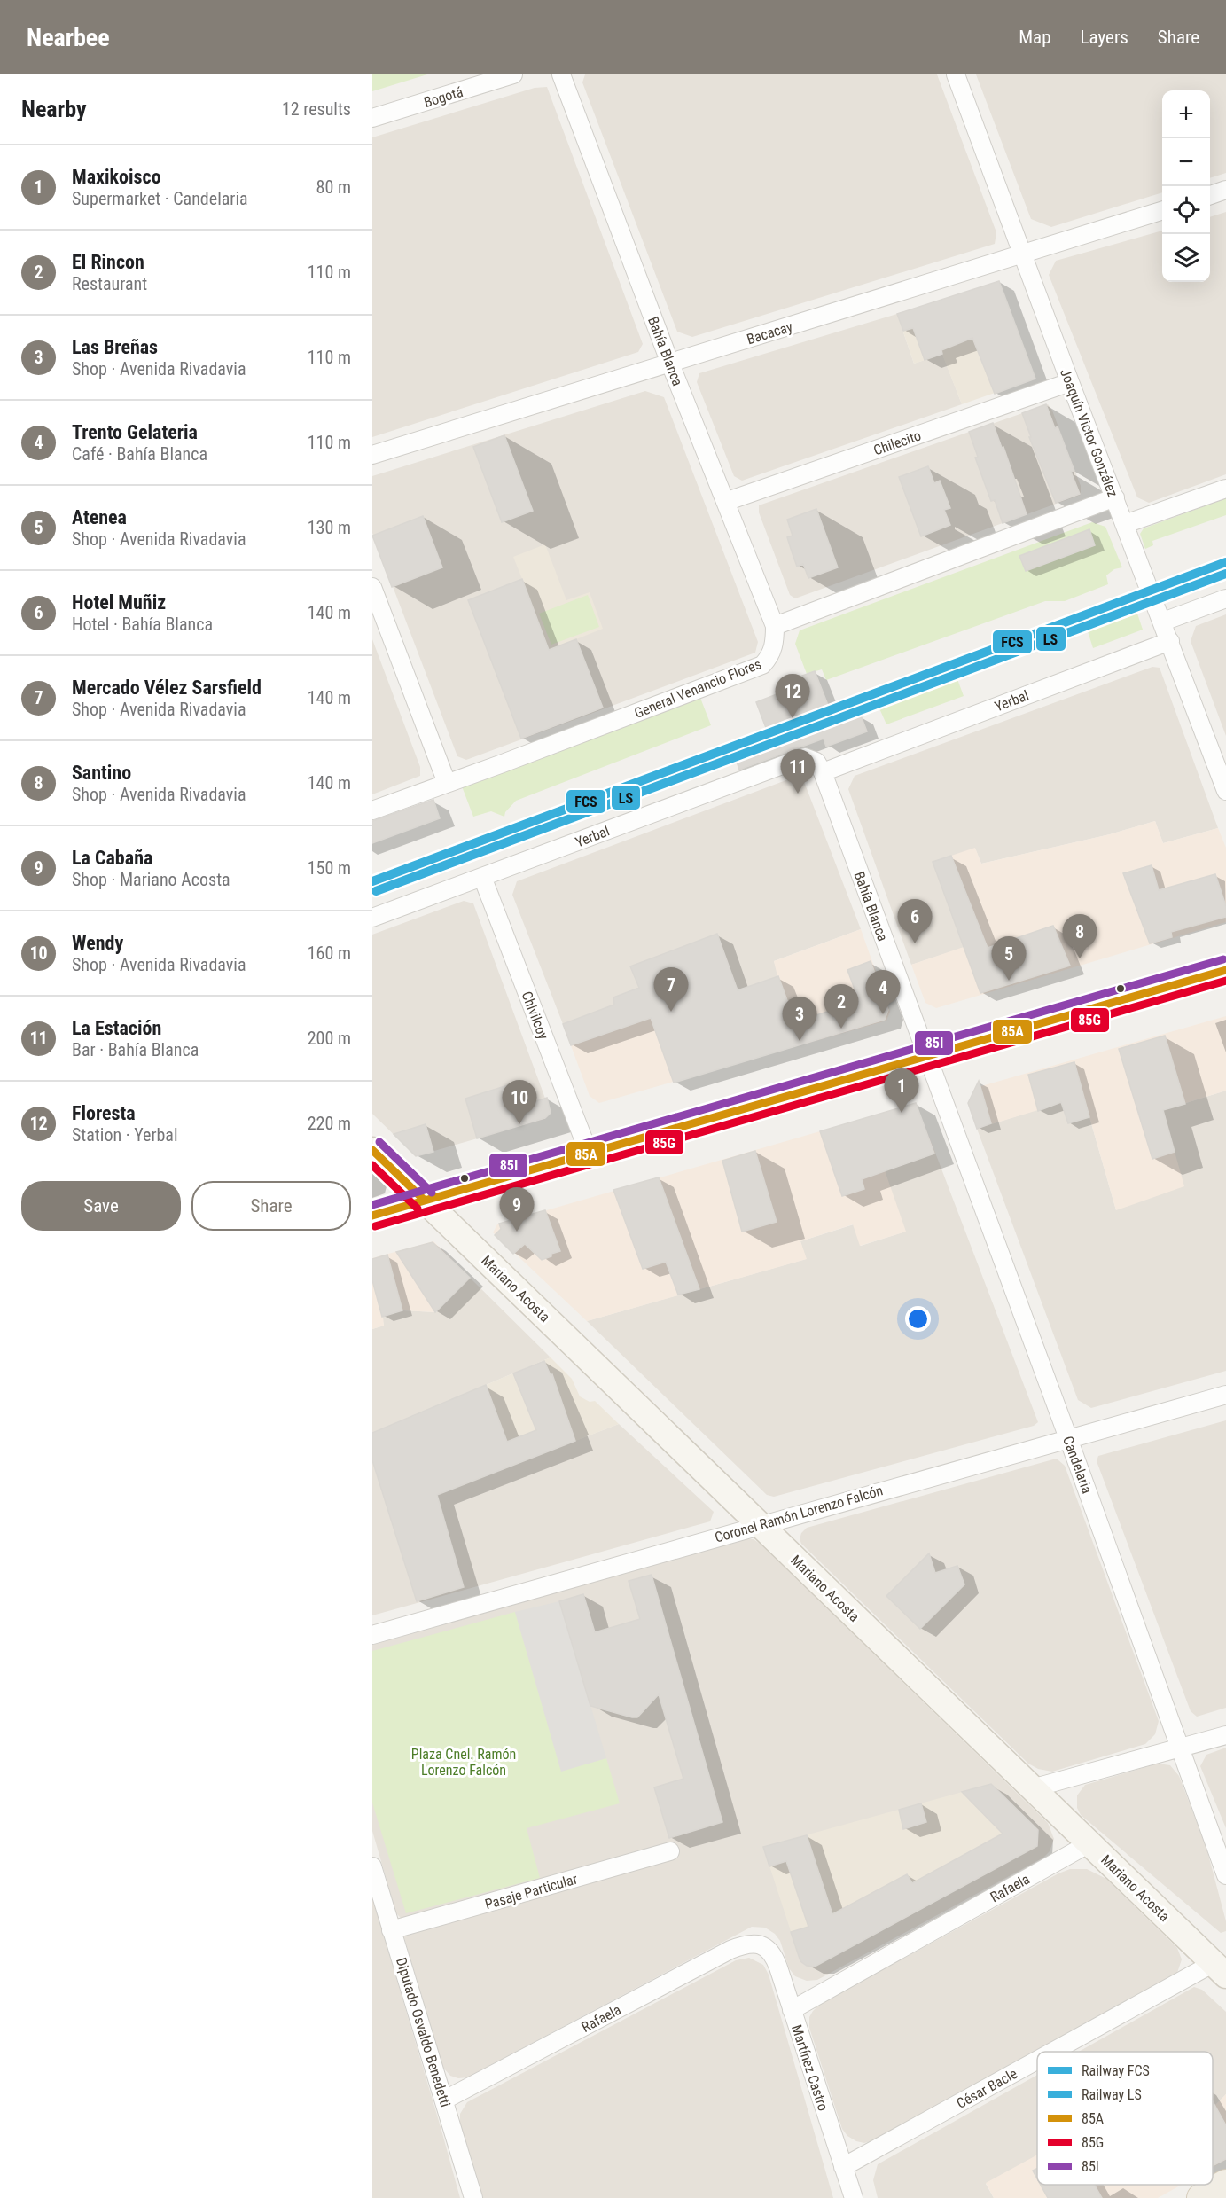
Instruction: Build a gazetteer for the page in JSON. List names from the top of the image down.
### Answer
{
  "streets": {
    "street": [
      "Bogotá",
      "Bacacay",
      "Bahía Blanca",
      "Joaquín Victor González",
      "Chilecito",
      "General Venancio Flores",
      "Yerbal",
      "Chivilcoy",
      "Mariano Acosta",
      "Candelaria",
      "Coronel Ramón Lorenzo Falcón",
      "Rafaela",
      "Pasaje Particular",
      "Diputado Osvaldo Benedetti",
      "Martínez Castro",
      "César Bacle"
    ]
  },
  "crossings": [
    ["Bacacay", "Bahía Blanca"],
    ["Bacacay", "Joaquín Victor González"],
    ["Bahía Blanca", "Chilecito"],
    ["Bahía Blanca", "General Venancio Flores"],
    ["Bahía Blanca", "Yerbal"],
    ["Bahía Blanca", "Candelaria"],
    ["Joaquín Victor González", "Chilecito"],
    ["Joaquín Victor González", "Yerbal"],
    ["Yerbal", "Chivilcoy"],
    ["Mariano Acosta", "Coronel Ramón Lorenzo Falcón"],
    ["Mariano Acosta", "Rafaela"],
    ["Mariano Acosta", "César Bacle"],
    ["Candelaria", "Coronel Ramón Lorenzo Falcón"],
    ["Rafaela", "Diputado Osvaldo Benedetti"],
    ["Rafaela", "Martínez Castro"],
    ["Pasaje Particular", "Diputado Osvaldo Benedetti"],
    ["Martínez Castro", "César Bacle"]
  ],
  "parks": ["Plaza Cnel. Ramón Lorenzo Falcón"],
  "lines": [
    "rail line FCS",
    "rail line LS",
    "transit line 85I",
    "transit line 85A",
    "transit line 85G"
  ],
  "legend": [
    "Railway FCS",
    "Railway LS",
    "85A",
    "85G",
    "85I"
  ],
  "page": {
    "header": "Nearbee",
    "nav": ["Map", "Layers", "Share"],
    "heading": ["Nearby", "12 results"],
    "map_buttons": ["+", "−"],
    "list": [
      {
        "mark": "1",
        "name": "Maxikoisco",
        "note": "Supermarket · Candelaria",
        "value": "80 m"
      },
      {
        "mark": "2",
        "name": "El Rincon",
        "note": "Restaurant",
        "value": "110 m"
      },
      {
        "mark": "3",
        "name": "Las Breñas",
        "note": "Shop · Avenida Rivadavia",
        "value": "110 m"
      },
      {
        "mark": "4",
        "name": "Trento Gelateria",
        "note": "Café · Bahía Blanca",
        "value": "110 m"
      },
      {
        "mark": "5",
        "name": "Atenea",
        "note": "Shop · Avenida Rivadavia",
        "value": "130 m"
      },
      {
        "mark": "6",
        "name": "Hotel Muñiz",
        "note": "Hotel · Bahía Blanca",
        "value": "140 m"
      },
      {
        "mark": "7",
        "name": "Mercado Vélez Sarsfield",
        "note": "Shop · Avenida Rivadavia",
        "value": "140 m"
      },
      {
        "mark": "8",
        "name": "Santino",
        "note": "Shop · Avenida Rivadavia",
        "value": "140 m"
      },
      {
        "mark": "9",
        "name": "La Cabaña",
        "note": "Shop · Mariano Acosta",
        "value": "150 m"
      },
      {
        "mark": "10",
        "name": "Wendy",
        "note": "Shop · Avenida Rivadavia",
        "value": "160 m"
      },
      {
        "mark": "11",
        "name": "La Estación",
        "note": "Bar · Bahía Blanca",
        "value": "200 m"
      },
      {
        "mark": "12",
        "name": "Floresta",
        "note": "Station · Yerbal",
        "value": "220 m"
      }
    ],
    "pins": [
      "12",
      "11",
      "6",
      "8",
      "5",
      "7",
      "4",
      "2",
      "3",
      "1",
      "10",
      "9"
    ],
    "buttons": ["Save", "Share"]
  }
}
